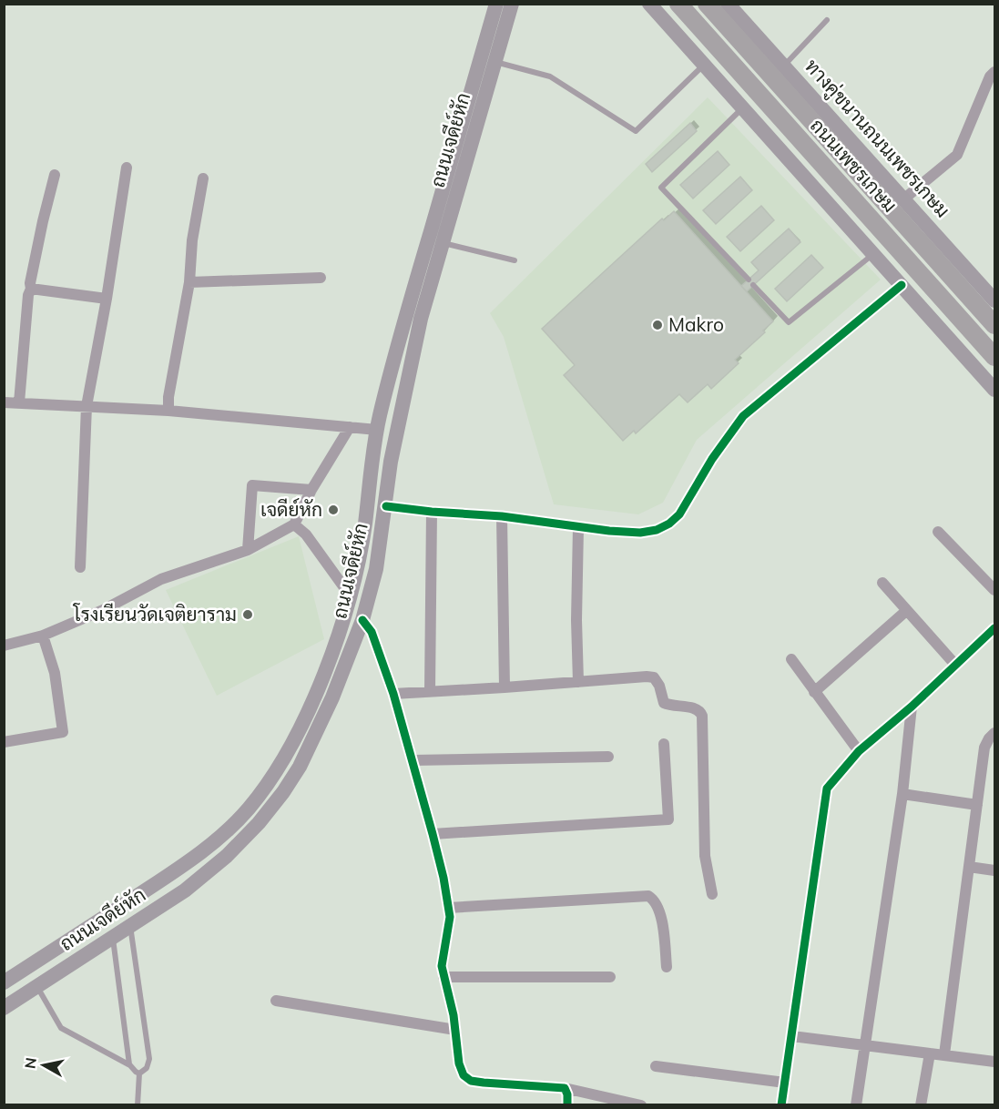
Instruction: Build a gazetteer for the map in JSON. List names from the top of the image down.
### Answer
{
  "streets": {
    "highway": ["ถนนเพชรเกษม"],
    "main road": ["ทางคู่ขนานถนนเพชรเกษม", "ถนนเจดีย์หัก"]
  },
  "places": ["Makro", "เจดีย์หัก", "โรงเรียนวัดเจติยาราม"],
  "north": "left"
}
